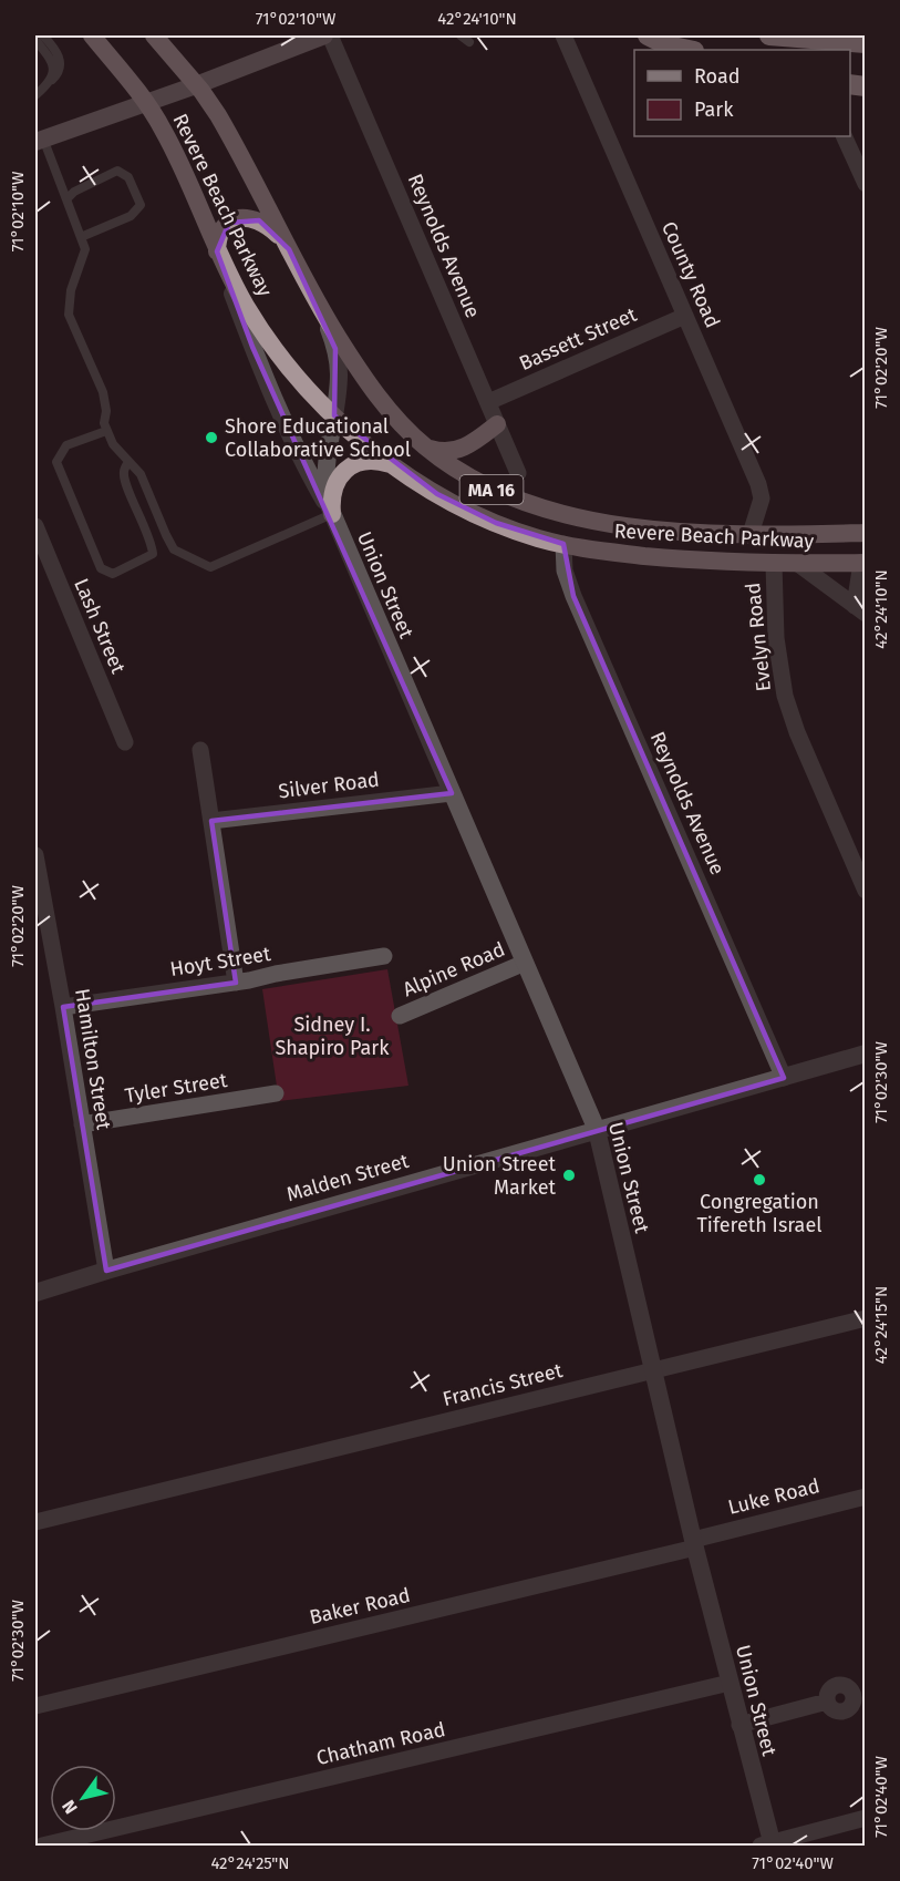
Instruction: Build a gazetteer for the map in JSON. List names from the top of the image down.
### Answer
{
  "streets": {
    "highway": ["Revere Beach Parkway", "MA 16"],
    "street": [
      "Reynolds Avenue",
      "County Road",
      "Bassett Street",
      "Union Street",
      "Lash Street",
      "Evelyn Road",
      "Silver Road",
      "Hoyt Street",
      "Alpine Road",
      "Hamilton Street",
      "Tyler Street",
      "Malden Street",
      "Francis Street",
      "Luke Road",
      "Baker Road",
      "Chatham Road"
    ]
  },
  "crossings": [
    ["Revere Beach Parkway", "Reynolds Avenue"],
    ["Revere Beach Parkway", "County Road"],
    ["Revere Beach Parkway", "Union Street"],
    ["Revere Beach Parkway", "Evelyn Road"],
    ["Reynolds Avenue", "Bassett Street"],
    ["Reynolds Avenue", "Malden Street"],
    ["County Road", "Bassett Street"],
    ["Union Street", "Silver Road"],
    ["Union Street", "Alpine Road"],
    ["Union Street", "Malden Street"],
    ["Union Street", "Francis Street"],
    ["Union Street", "Luke Road"],
    ["Union Street", "Baker Road"],
    ["Union Street", "Chatham Road"],
    ["Hoyt Street", "Hamilton Street"],
    ["Hamilton Street", "Tyler Street"],
    ["Hamilton Street", "Malden Street"],
    ["Luke Road", "Baker Road"]
  ],
  "parks": ["Sidney I. Shapiro Park"],
  "places": ["Shore Educational Collaborative School", "Union Street Market", "Congregation Tifereth Israel"],
  "legend": ["Road", "Park"],
  "north": "bottom left",
  "coordinates": [
    "71°02'10\"W",
    "42°24'10\"N",
    "71°02'20\"W",
    "71°02'30\"W",
    "42°24'15\"N",
    "71°02'40\"W",
    "42°24'25\"N"
  ]
}
